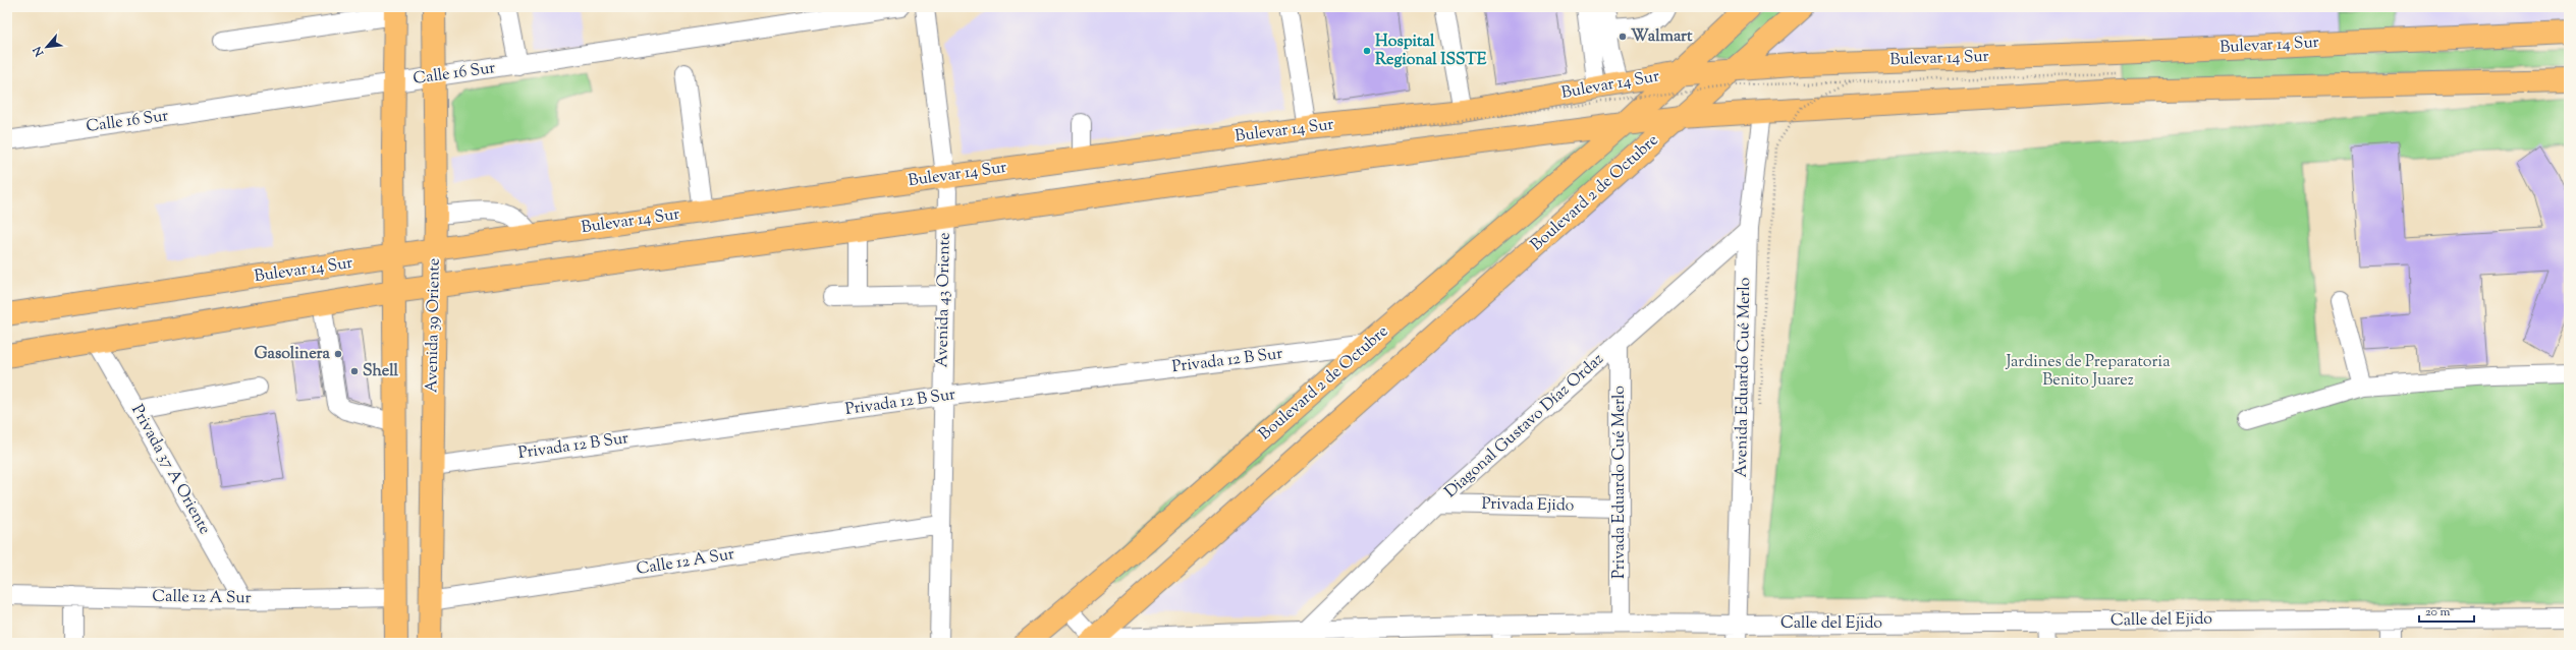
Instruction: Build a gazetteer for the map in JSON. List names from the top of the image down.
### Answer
{
  "streets": {
    "main road": ["Bulevar 14 Sur", "Boulevard 2 de Octubre", "Avenida 39 Oriente"],
    "street": [
      "Calle 16 Sur",
      "Avenida 43 Oriente",
      "Privada 12 B Sur",
      "Avenida Eduardo Cué Merlo",
      "Diagonal Gustavo Díaz Ordaz",
      "Privada 37 A Oriente",
      "Privada Eduardo Cué Merlo",
      "Privada Ejido",
      "Calle 12 A Sur",
      "Calle del Ejido"
    ]
  },
  "crossings": [
    ["Bulevar 14 Sur", "Boulevard 2 de Octubre"],
    ["Bulevar 14 Sur", "Avenida 43 Oriente"],
    ["Bulevar 14 Sur", "Avenida 39 Oriente"],
    ["Calle 16 Sur", "Avenida 39 Oriente"],
    ["Boulevard 2 de Octubre", "Privada 12 B Sur"],
    ["Boulevard 2 de Octubre", "Calle del Ejido"],
    ["Avenida 43 Oriente", "Privada 12 B Sur"],
    ["Avenida 43 Oriente", "Calle 12 A Sur"],
    ["Avenida 39 Oriente", "Privada 12 B Sur"],
    ["Avenida 39 Oriente", "Calle 12 A Sur"],
    ["Avenida Eduardo Cué Merlo", "Diagonal Gustavo Díaz Ordaz"],
    ["Avenida Eduardo Cué Merlo", "Calle del Ejido"],
    ["Diagonal Gustavo Díaz Ordaz", "Privada Eduardo Cué Merlo"],
    ["Diagonal Gustavo Díaz Ordaz", "Privada Ejido"],
    ["Diagonal Gustavo Díaz Ordaz", "Calle del Ejido"],
    ["Privada 37 A Oriente", "Calle 12 A Sur"],
    ["Privada Eduardo Cué Merlo", "Privada Ejido"],
    ["Privada Eduardo Cué Merlo", "Calle del Ejido"]
  ],
  "parks": ["Jardines de Preparatoria Benito Juarez"],
  "places": [
    "Walmart",
    "Hospital Regional ISSTE",
    "Gasolinera",
    "Shell"
  ],
  "scale_bar": "20 m",
  "north": "bottom left"
}
